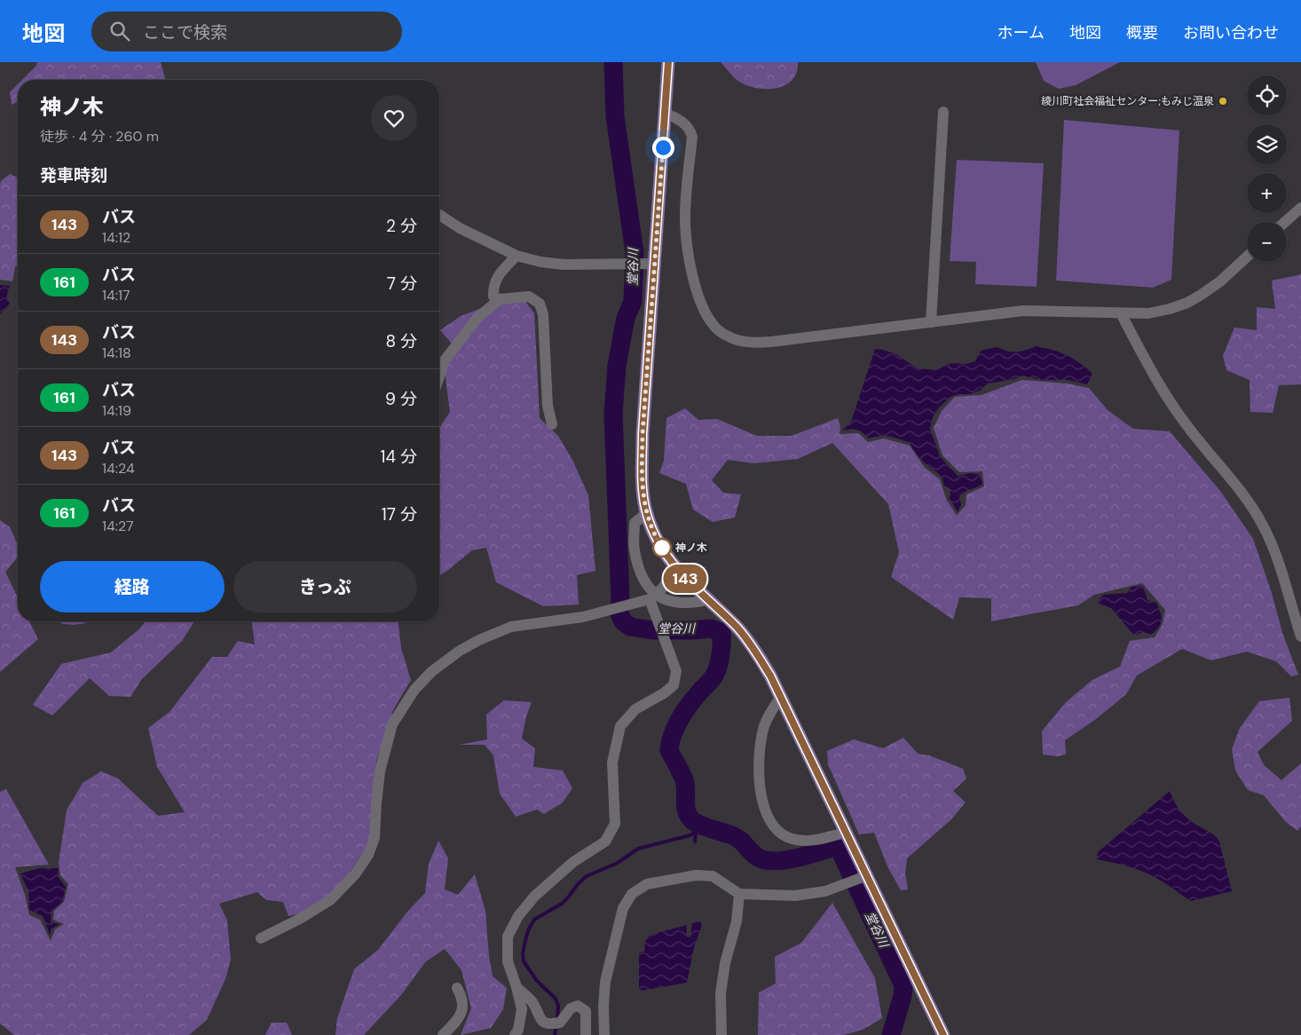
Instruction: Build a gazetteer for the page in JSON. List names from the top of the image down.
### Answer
{
  "water": ["堂谷川"],
  "places": ["綾川町社会福祉センター;もみじ温泉", "神ノ木"],
  "lines": ["bus line 143"],
  "page": {
    "header": "地図",
    "search": "ここで検索",
    "nav": [
      "ホーム",
      "地図",
      "概要",
      "お問い合わせ"
    ],
    "on_map": "143",
    "map_buttons": ["+", "−"],
    "heading": [
      ["神ノ木", "徒歩 · 4 分 · 260 m"],
      "発車時刻"
    ],
    "list": [
      {
        "mark": "143",
        "name": "バス",
        "note": "14:12",
        "value": "2 分"
      },
      {
        "mark": "161",
        "name": "バス",
        "note": "14:17",
        "value": "7 分"
      },
      {
        "mark": "143",
        "name": "バス",
        "note": "14:18",
        "value": "8 分"
      },
      {
        "mark": "161",
        "name": "バス",
        "note": "14:19",
        "value": "9 分"
      },
      {
        "mark": "143",
        "name": "バス",
        "note": "14:24",
        "value": "14 分"
      },
      {
        "mark": "161",
        "name": "バス",
        "note": "14:27",
        "value": "17 分"
      }
    ],
    "buttons": ["経路", "きっぷ"]
  }
}
